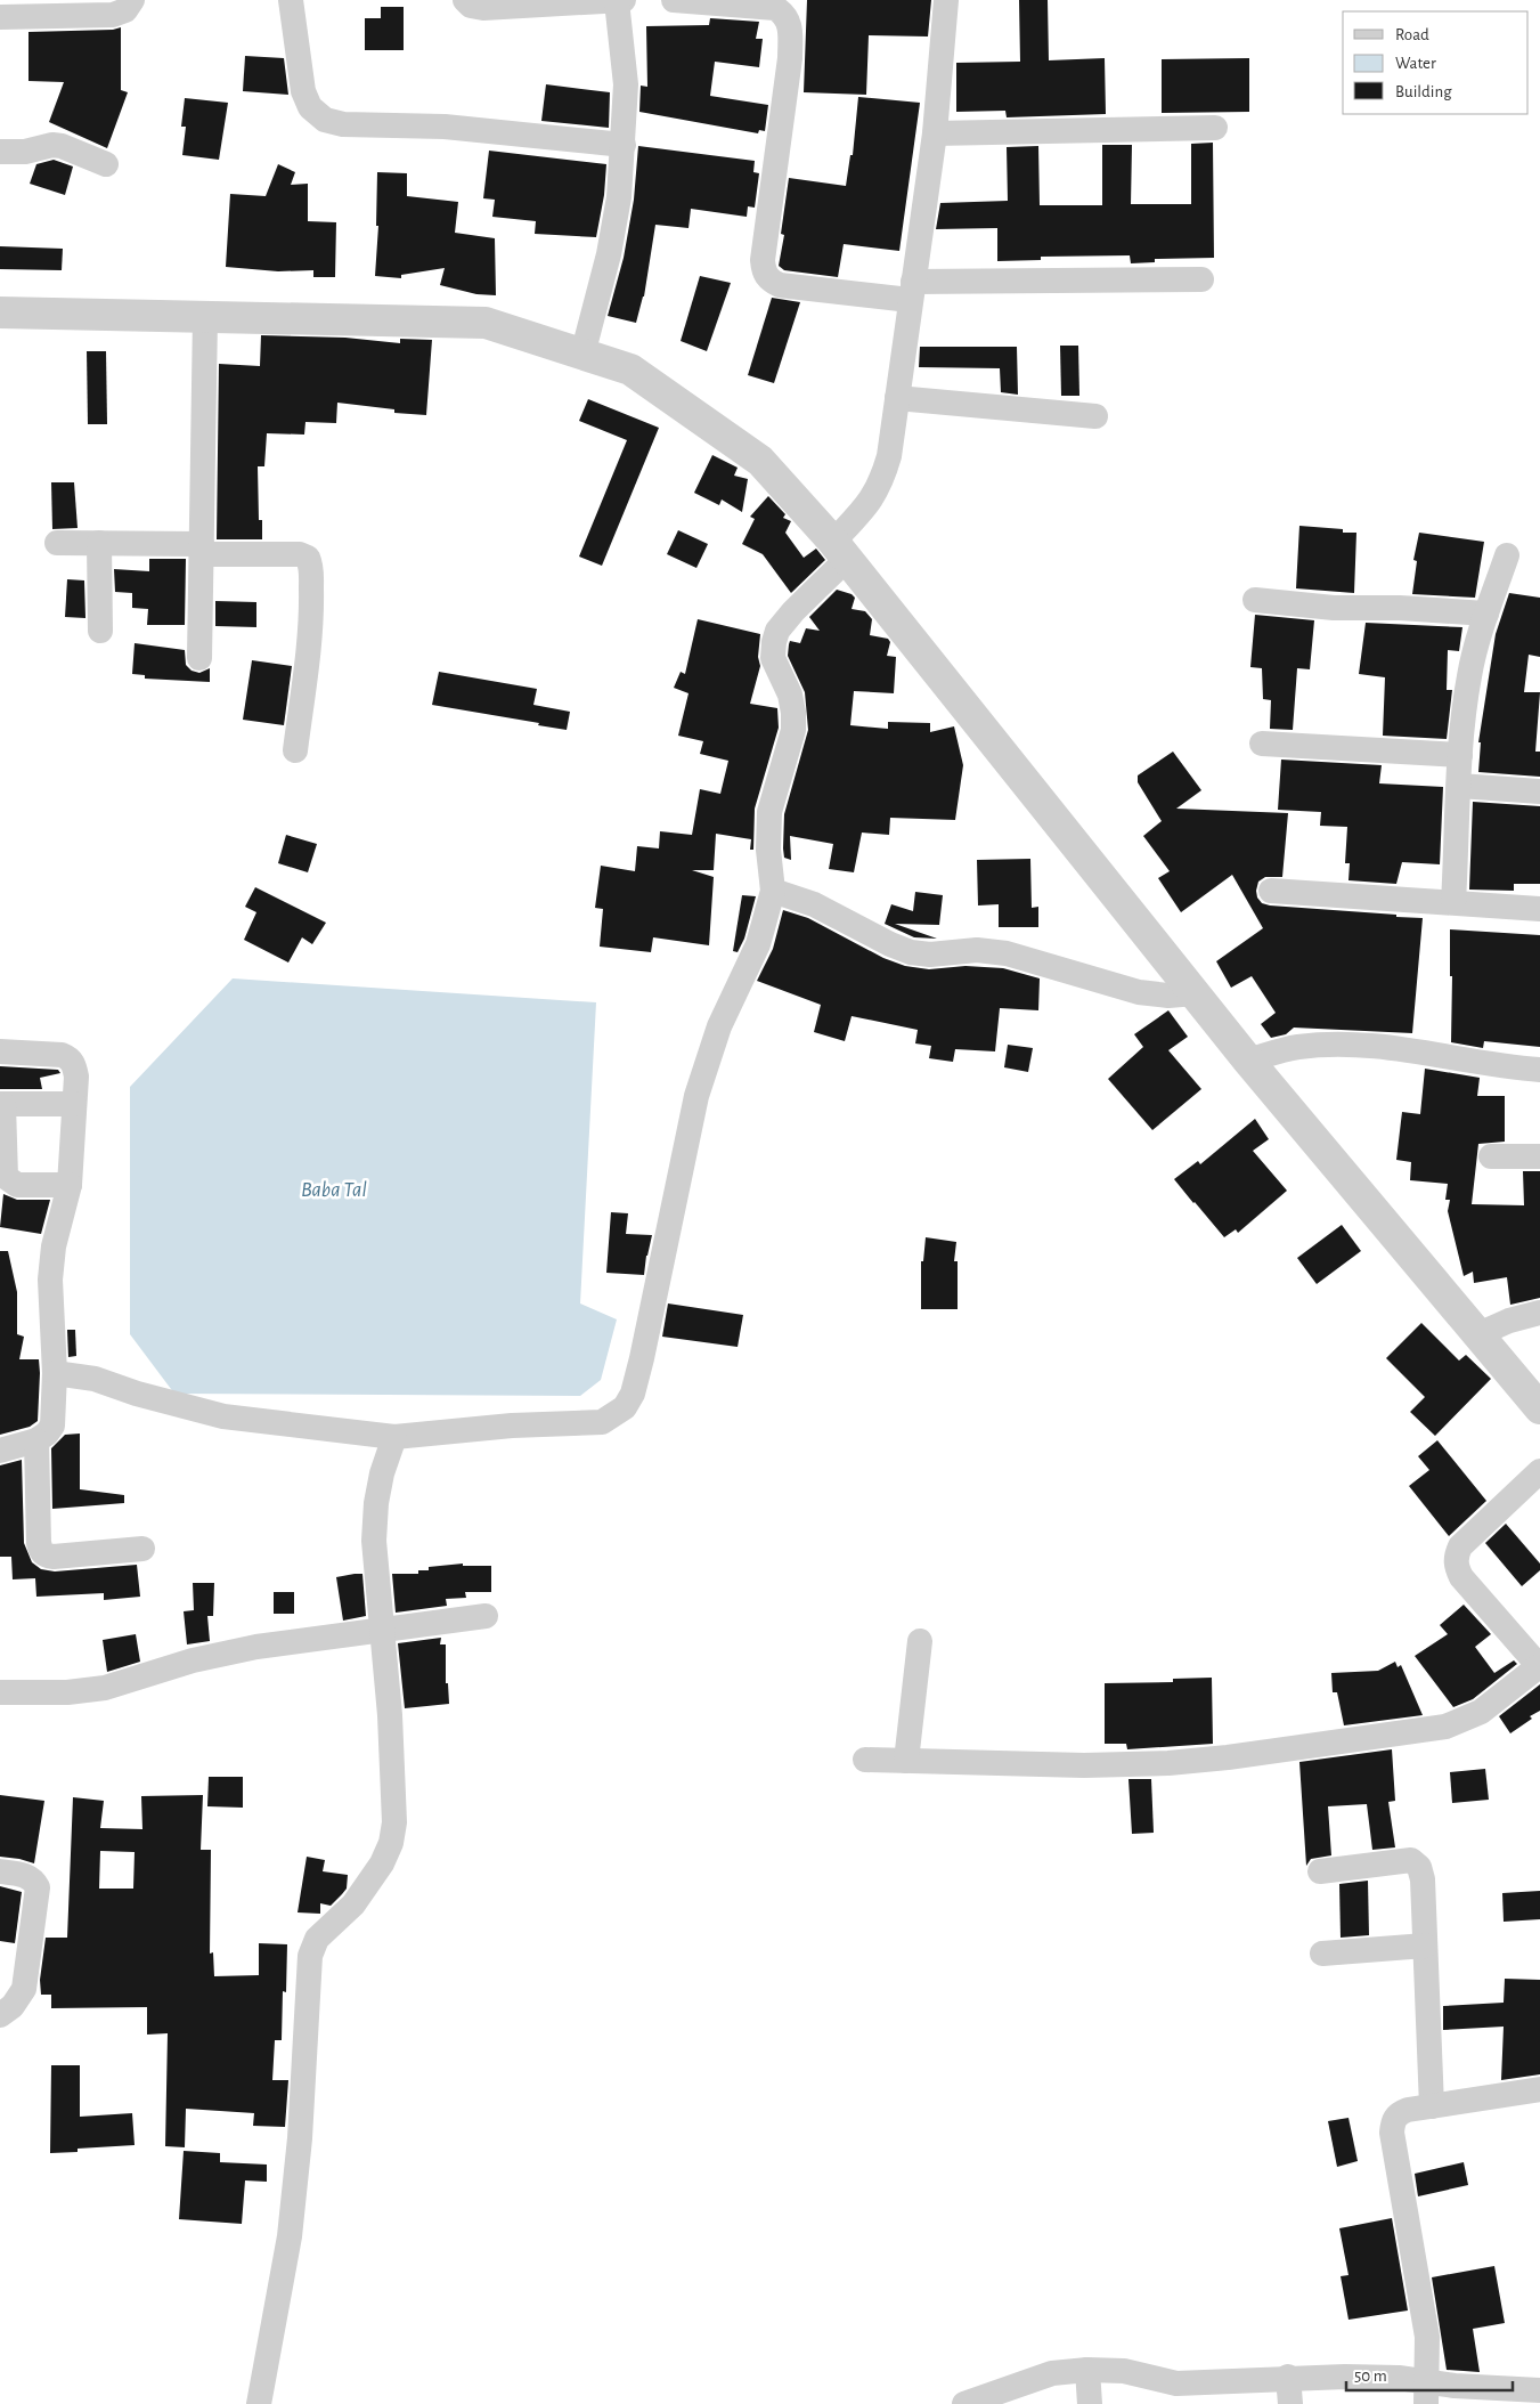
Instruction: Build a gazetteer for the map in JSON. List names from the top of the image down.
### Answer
{
  "water": ["Baba Tal"],
  "legend": ["Road", "Water", "Building"],
  "scale_bar": "50 m"
}
